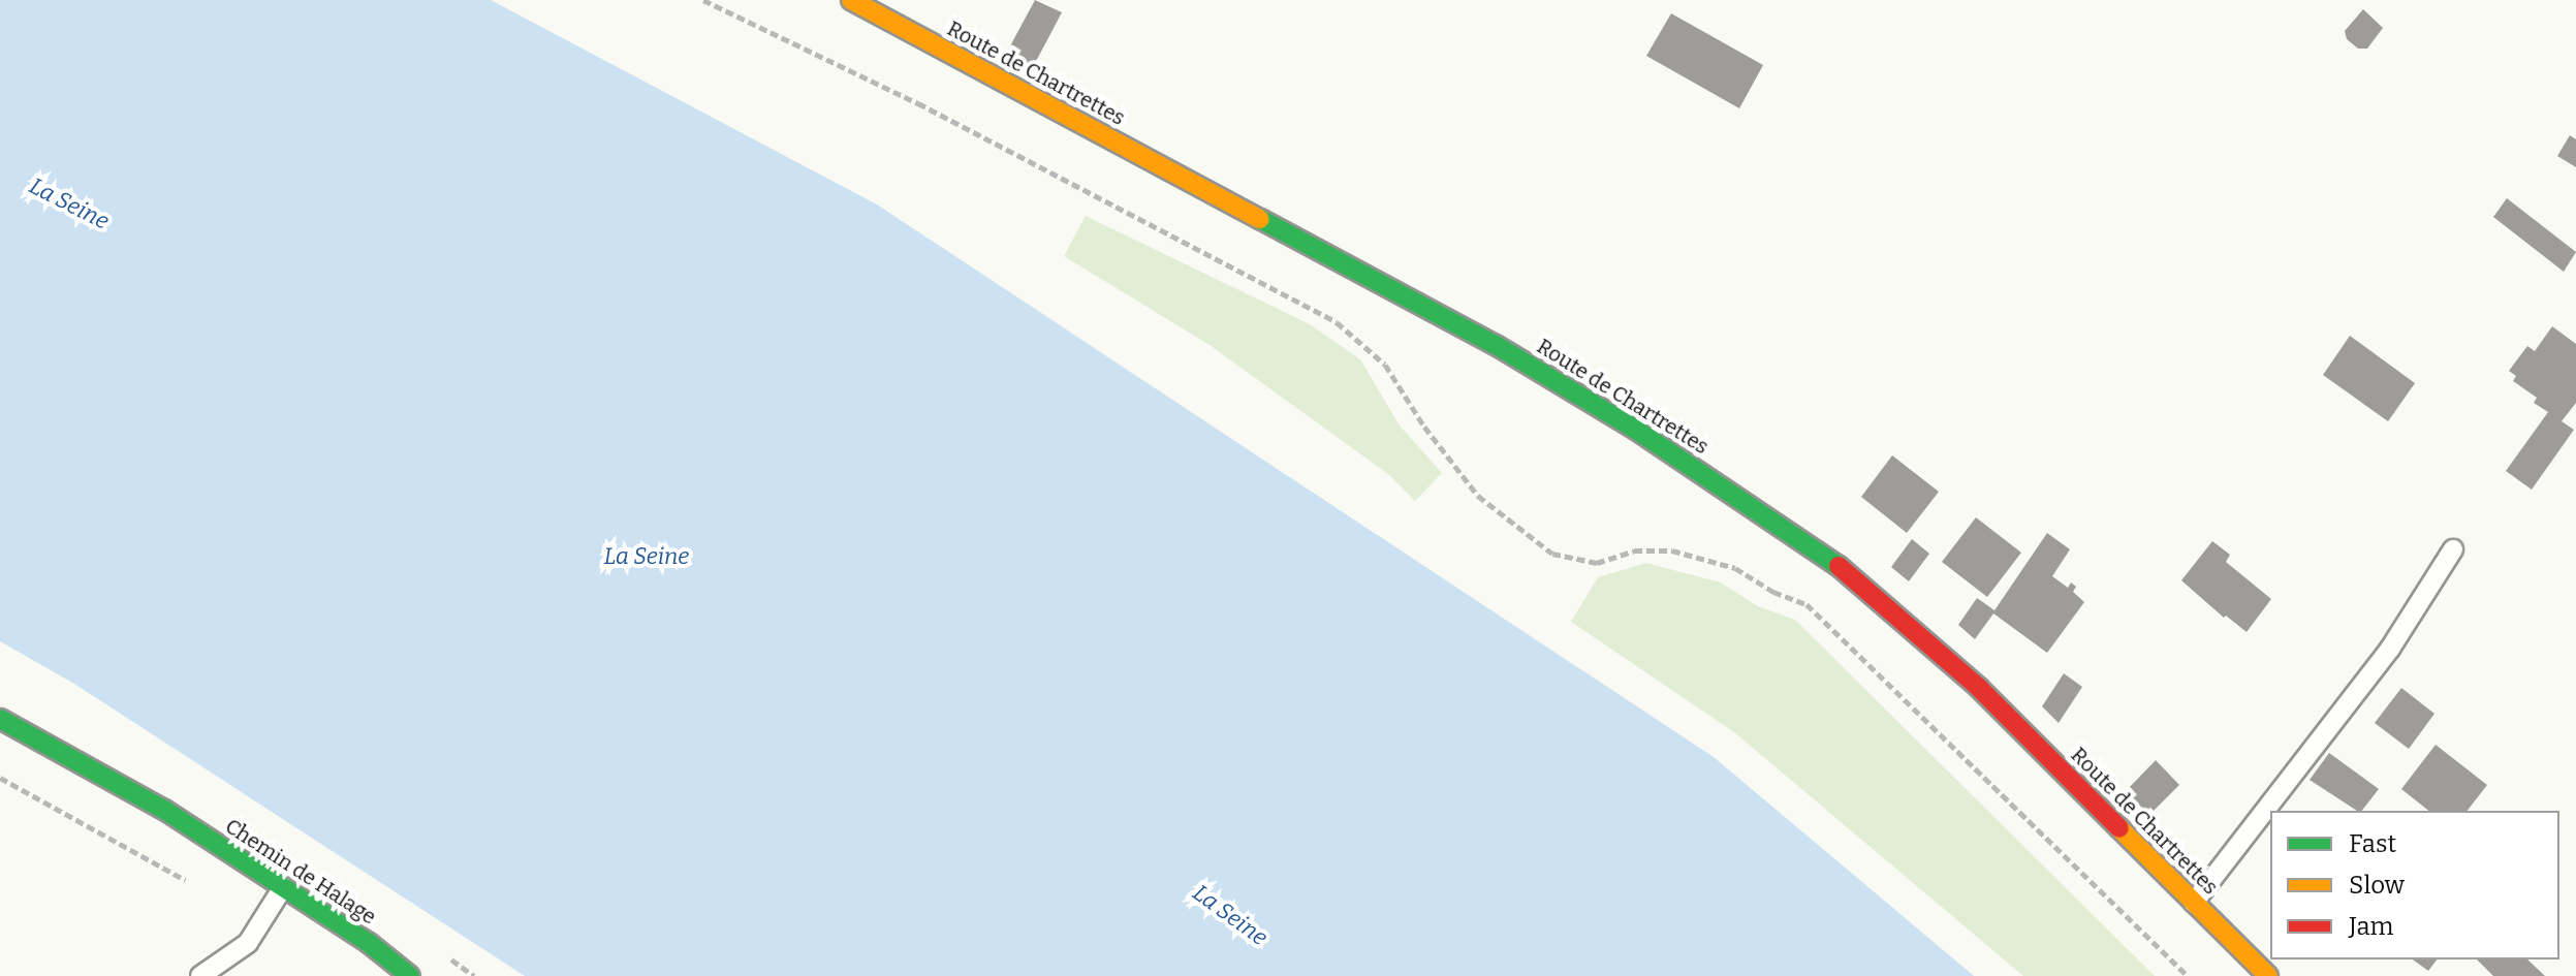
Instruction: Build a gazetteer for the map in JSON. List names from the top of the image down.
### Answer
{
  "streets": {
    "main road": ["Route de Chartrettes", "Chemin de Halage"]
  },
  "water": ["La Seine"],
  "legend": ["Fast", "Slow", "Jam"]
}
